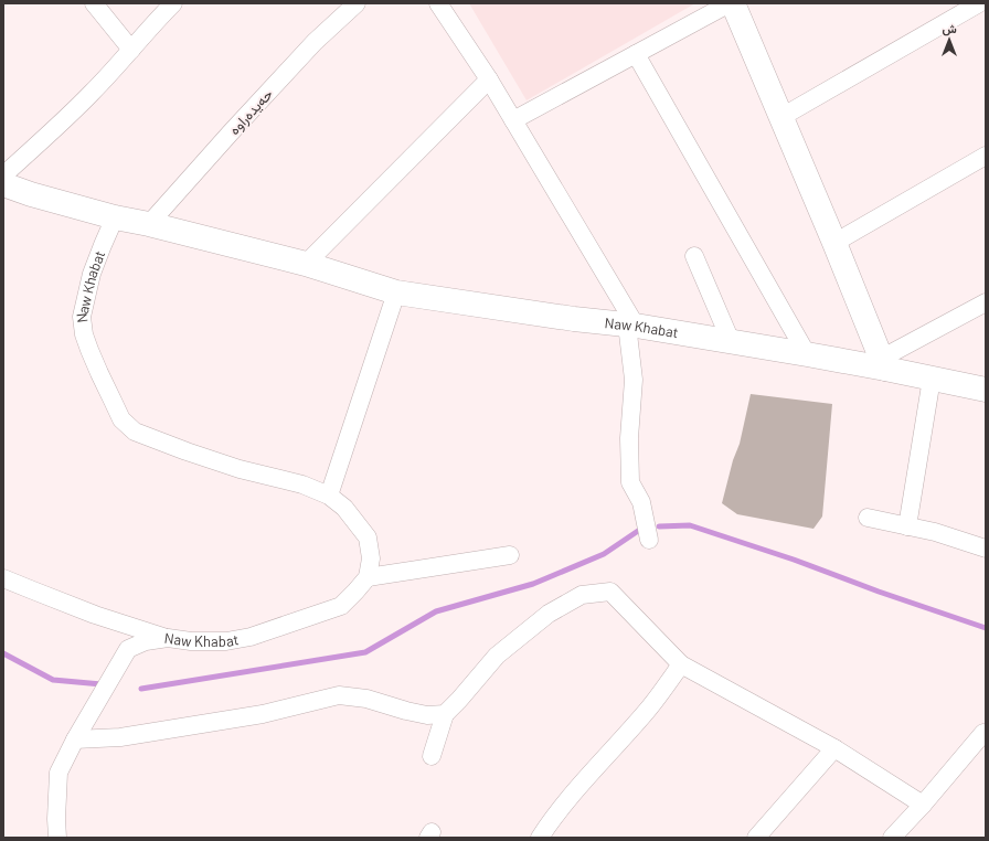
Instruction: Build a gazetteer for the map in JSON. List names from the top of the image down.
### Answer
{
  "streets": {
    "street": ["حەیدەراوە", "Naw Khabat"]
  },
  "crossings": [
    ["حەیدەراوە", "Naw Khabat"]
  ],
  "north": "top"
}
